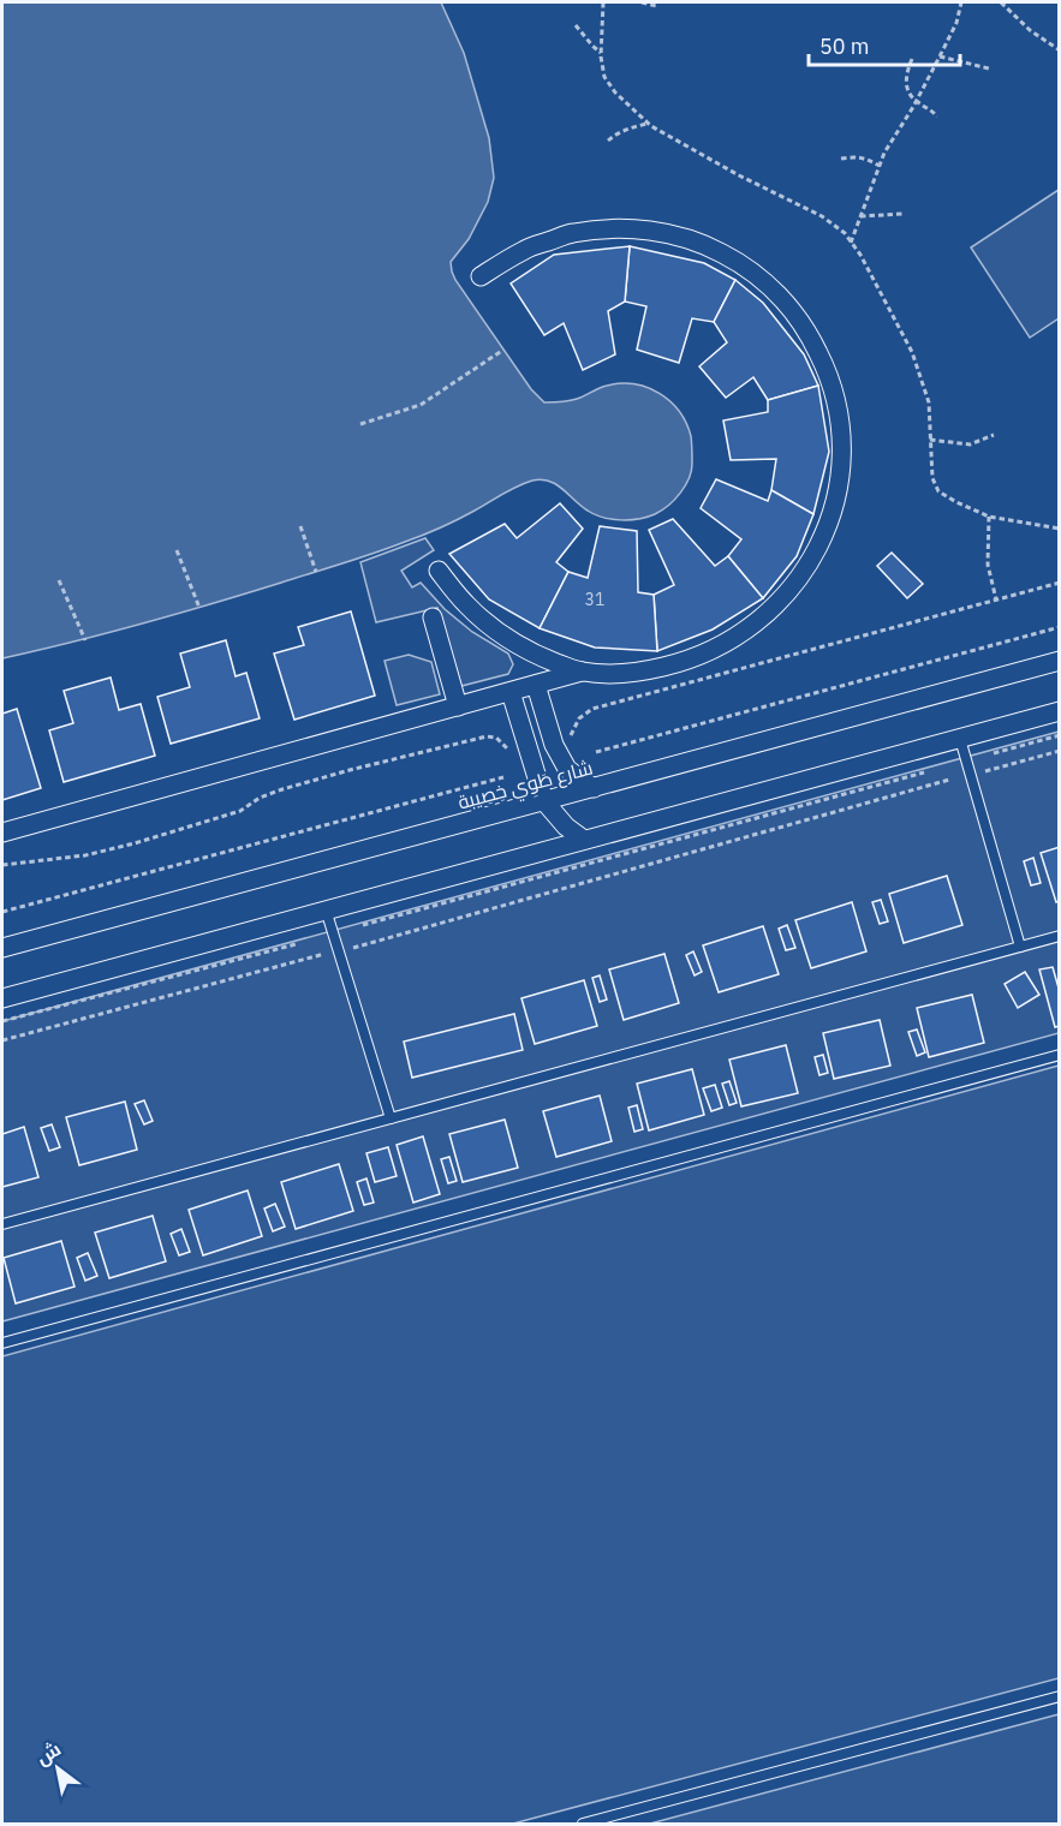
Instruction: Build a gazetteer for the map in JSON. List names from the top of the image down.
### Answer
{
  "streets": {
    "street": ["شارع طَوِي خِصِيبة"]
  },
  "house_numbers": ["31"],
  "scale_bar": "50 m",
  "north": "top left"
}
